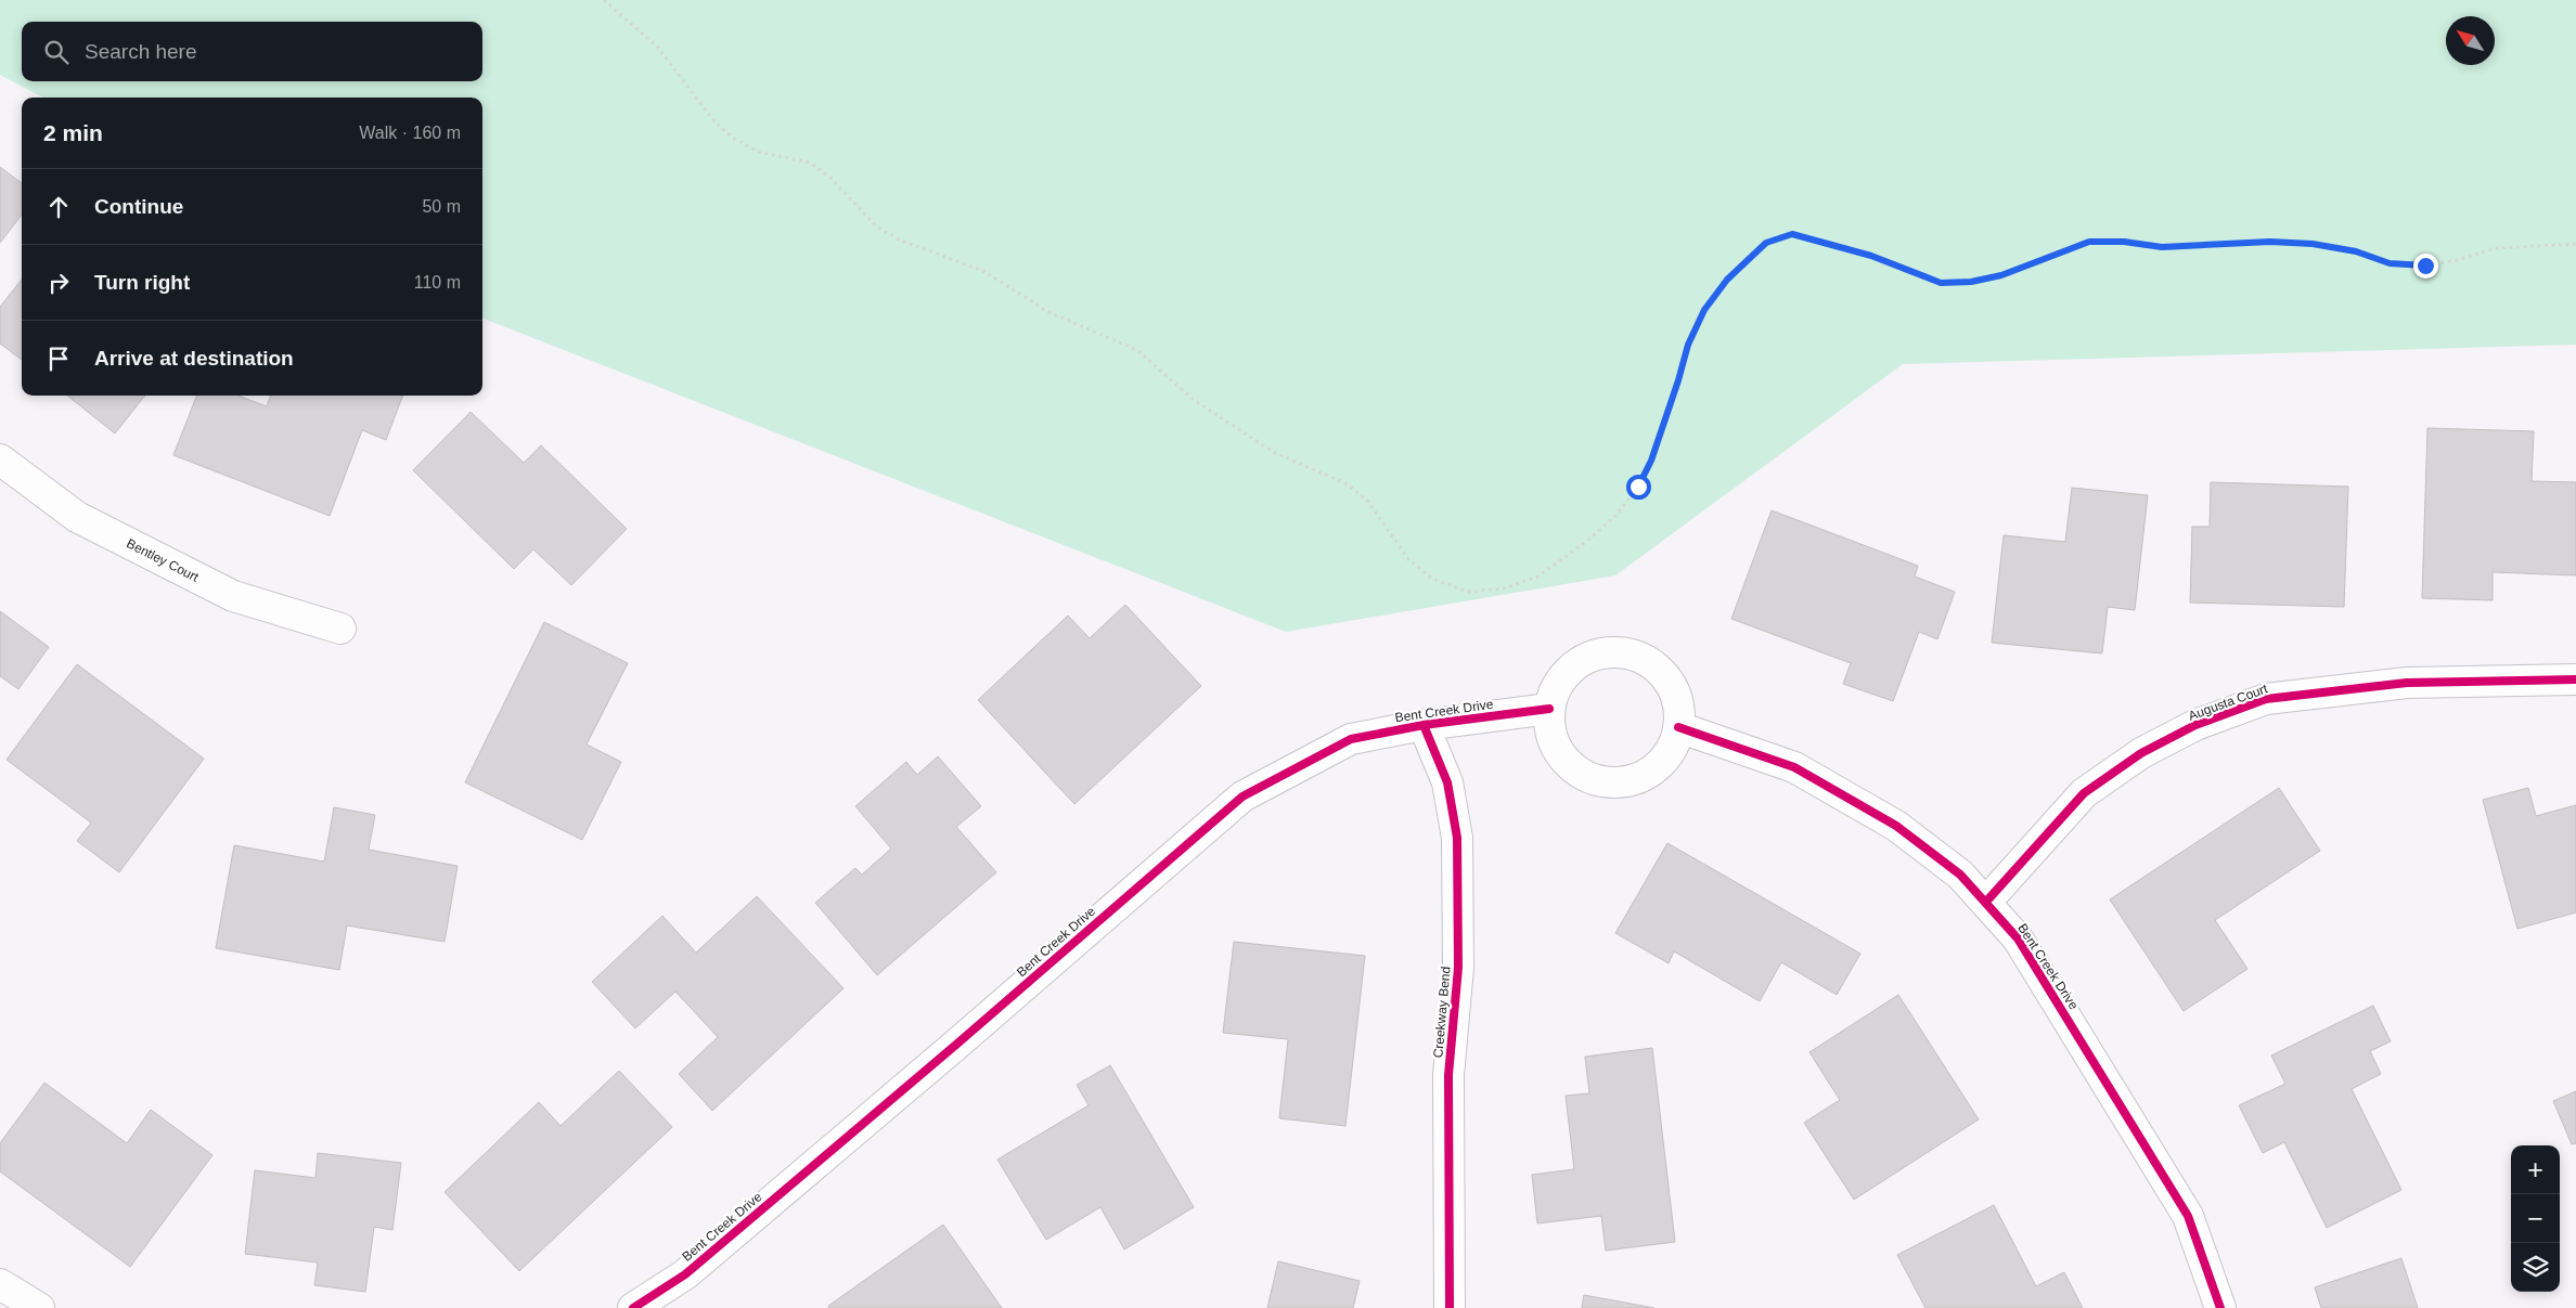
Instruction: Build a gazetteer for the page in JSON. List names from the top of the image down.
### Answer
{
  "streets": {
    "street": [
      "Bentley Court",
      "Augusta Court",
      "Bent Creek Drive",
      "Creekway Bend"
    ]
  },
  "crossings": [
    ["Augusta Court", "Bent Creek Drive"],
    ["Bent Creek Drive", "Creekway Bend"]
  ],
  "north": "top left",
  "page": {
    "search": "Search here",
    "heading": ["2 min", "Walk · 160 m"],
    "list": [
      ["Continue", "50 m"],
      ["Turn right", "110 m"],
      "Arrive at destination"
    ],
    "map_buttons": ["+", "−"]
  }
}
